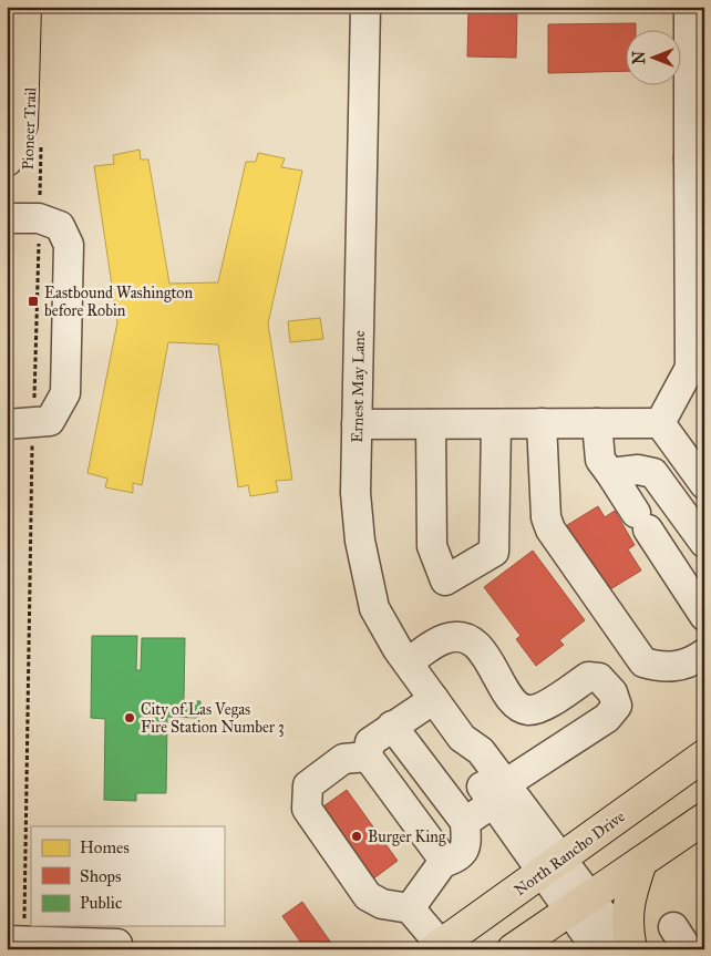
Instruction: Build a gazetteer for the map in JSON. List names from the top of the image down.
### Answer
{
  "streets": {
    "main road": ["North Rancho Drive"],
    "street": ["Ernest May Lane"],
    "path": ["Pioneer Trail"]
  },
  "crossings": [
    ["Ernest May Lane", "North Rancho Drive"]
  ],
  "places": {
    "transit": ["Eastbound Washington before Robin"],
    "other": ["City of Las Vegas Fire Station Number 3", "Burger King"]
  },
  "legend": ["Homes", "Shops", "Public"],
  "north": "left"
}
